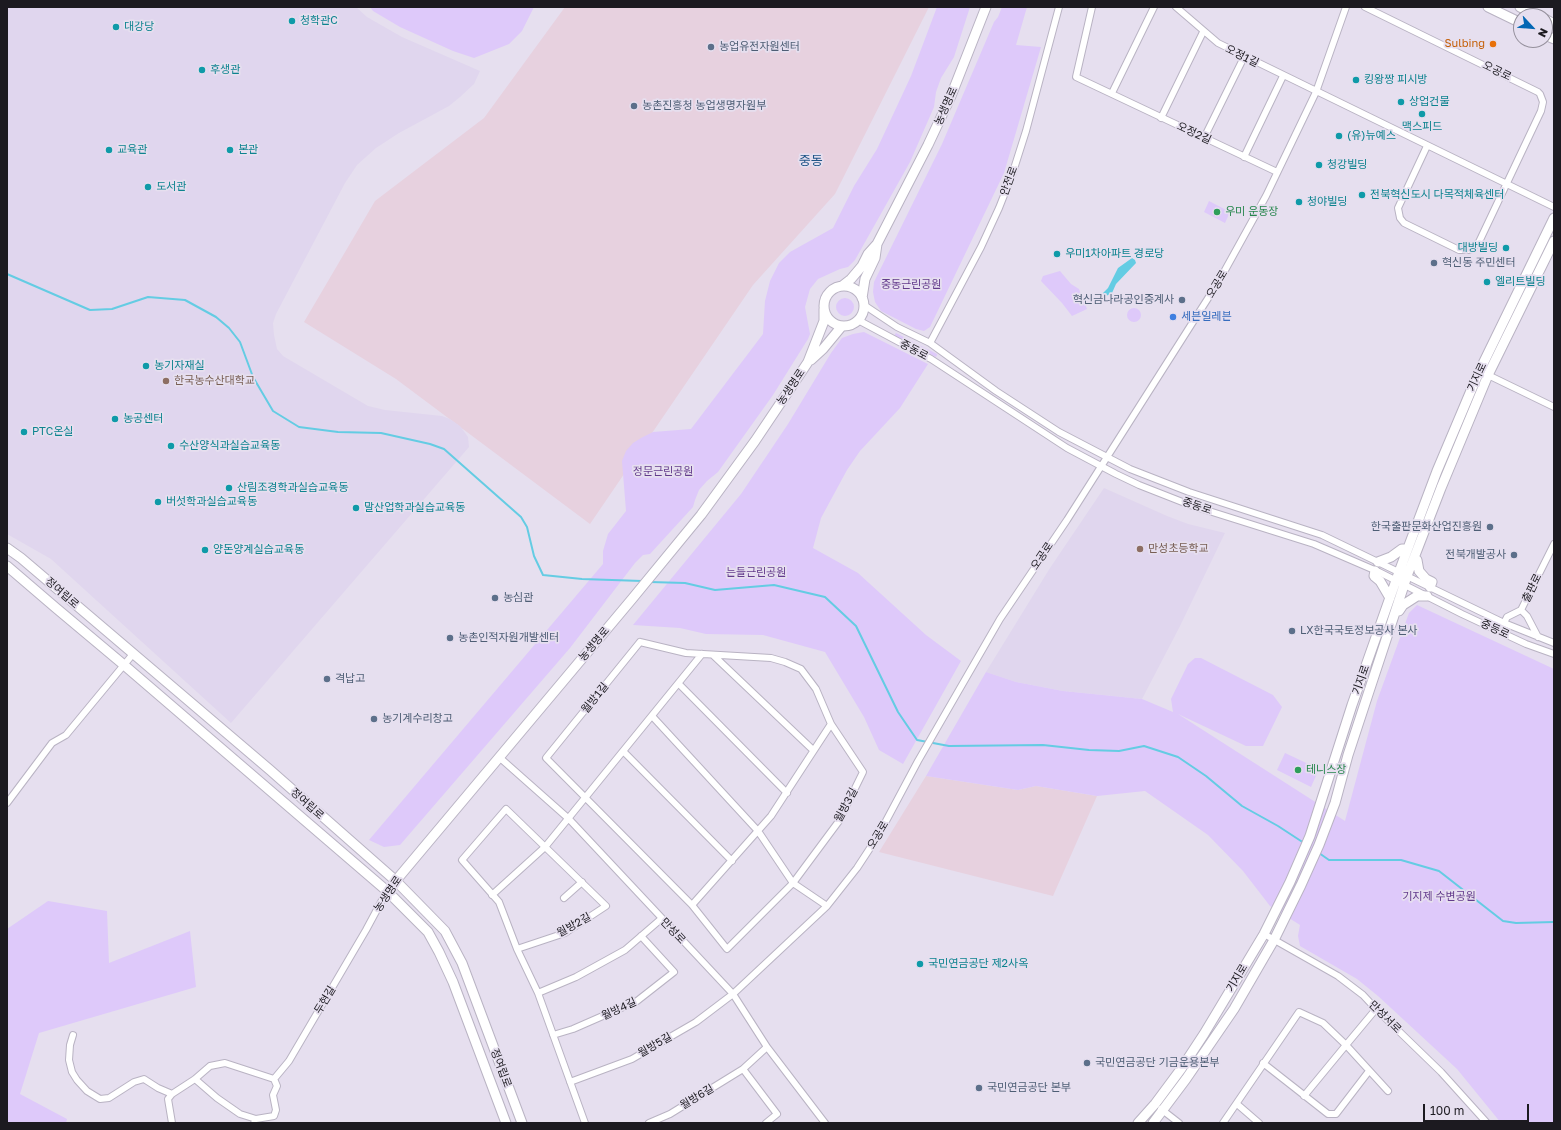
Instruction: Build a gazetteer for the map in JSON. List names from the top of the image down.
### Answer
{
  "streets": {
    "street": [
      "오정1길",
      "오공로",
      "농생명로",
      "오정2길",
      "안전로",
      "중동로",
      "기지로",
      "출판로",
      "정여립로",
      "월방1길",
      "월방3길",
      "월방2길",
      "만성로",
      "두현길",
      "월방4길",
      "만성서로",
      "월방5길",
      "월방6길"
    ]
  },
  "crossings": [
    ["오정1길", "오공로"],
    ["오공로", "오정2길"],
    ["오공로", "중동로"],
    ["오공로", "만성로"],
    ["오공로", "월방5길"],
    ["농생명로", "정여립로"],
    ["농생명로", "만성로"],
    ["농생명로", "두현길"],
    ["안전로", "중동로"],
    ["중동로", "기지로"],
    ["중동로", "출판로"],
    ["기지로", "만성서로"],
    ["월방1길", "월방3길"],
    ["만성로", "월방5길"],
    ["만성로", "월방6길"]
  ],
  "districts": ["중동"],
  "parks": [
    "중동근린공원",
    "정문근린공원",
    "는들근린공원",
    "기지제 수변공원"
  ],
  "places": [
    "청학관C",
    "대강당",
    "Sulbing",
    "농업유전자원센터",
    "후생관",
    "킹왕짱 피시방",
    "상업건물",
    "농촌진흥청 농업생명자원부",
    "맥스피드",
    "(유)뉴예스",
    "교육관",
    "본관",
    "청강빌딩",
    "도서관",
    "전북혁신도시 다목적체육센터",
    "청야빌딩",
    "우미 운동장",
    "대방빌딩",
    "우미1차아파트 경로당",
    "혁신동 주민센터",
    "엘리트빌딩",
    "혁신금나라공인중계사",
    "세븐일레븐",
    "농기자재실",
    "한국농수산대학교",
    "농공센터",
    "PTC온실",
    "수산양식과실습교육동",
    "산림조경학과실습교육동",
    "버섯학과실습교육동",
    "말산업학과실습교육동",
    "한국출판문화산업진흥원",
    "만성초등학교",
    "양돈양계실습교육동",
    "전북개발공사",
    "농심관",
    "LX한국국토정보공사 본사",
    "농촌인적자원개발센터",
    "격납고",
    "농기계수리창고",
    "테니스장",
    "국민연금공단 제2사옥",
    "국민연금공단 기금운용본부",
    "국민연금공단 본부"
  ],
  "scale_bar": "100 m",
  "north": "bottom right"
}
